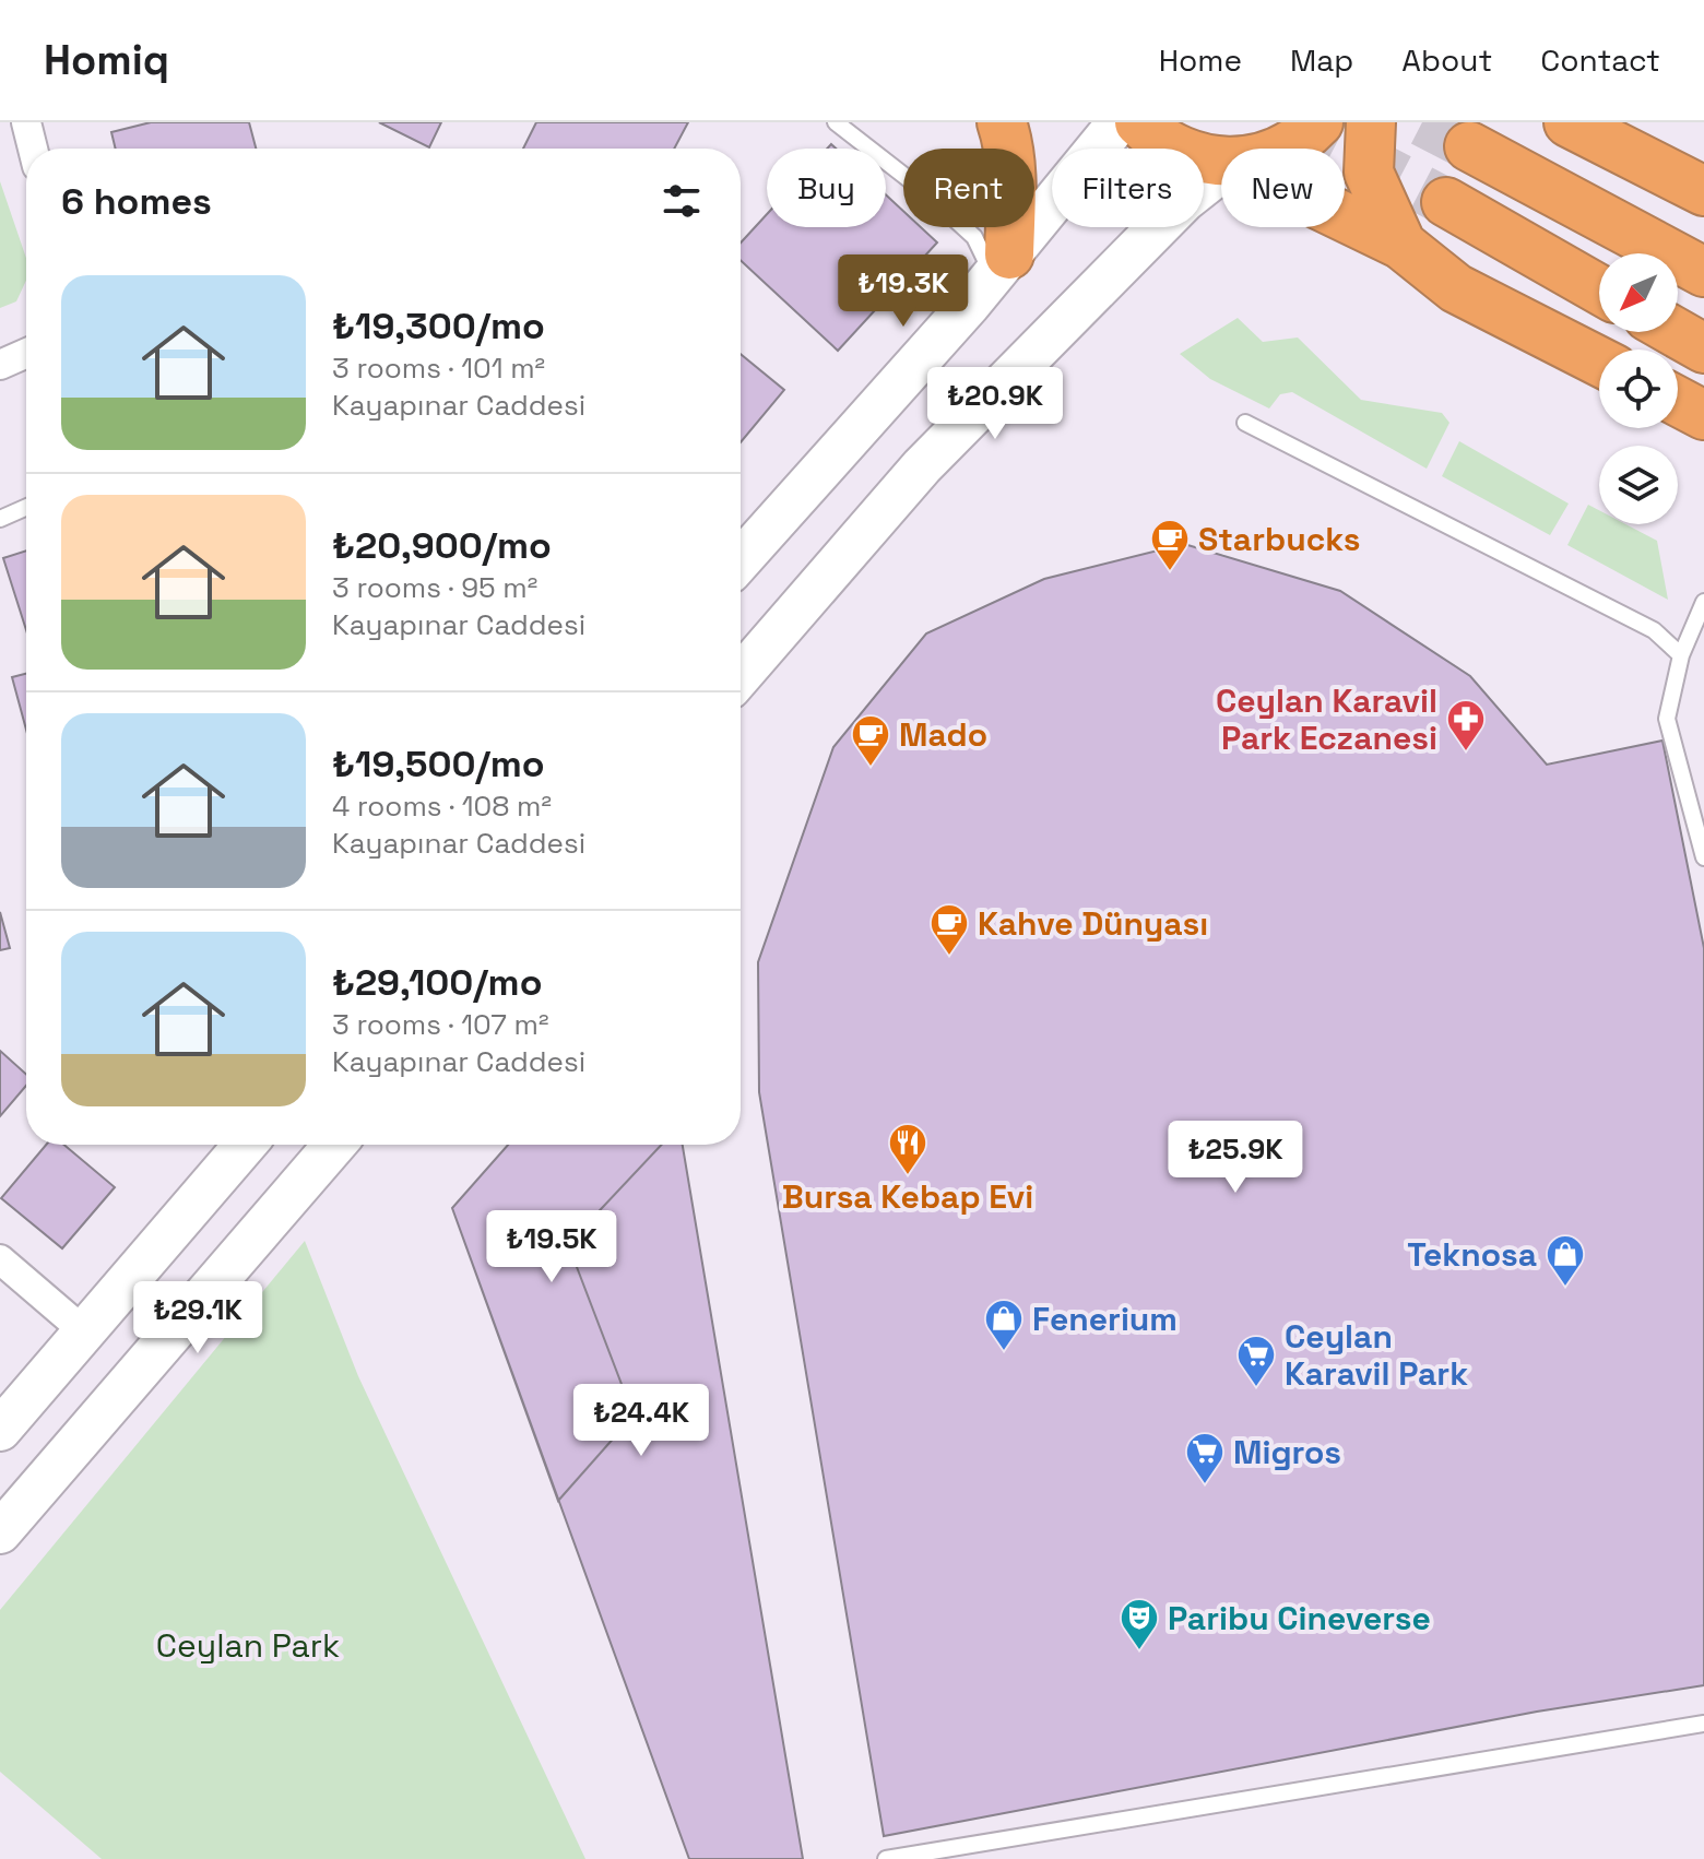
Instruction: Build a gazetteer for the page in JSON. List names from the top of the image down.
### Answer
{
  "parks": ["Ceylan Park"],
  "places": {
    "cafe": ["Starbucks", "Mado", "Kahve Dünyası"],
    "pharmacy": ["Ceylan Karavil Park Eczanesi"],
    "restaurant": ["Bursa Kebap Evi"],
    "shop": ["Teknosa", "Fenerium"],
    "supermarket": ["Ceylan Karavil Park", "Migros"],
    "theatre": ["Paribu Cineverse"]
  },
  "north": "bottom left",
  "page": {
    "header": "Homiq",
    "nav": [
      "Home",
      "Map",
      "About",
      "Contact"
    ],
    "chip": [
      "Buy",
      "Rent",
      "Filters",
      "New"
    ],
    "heading": "6 homes",
    "list": [
      {
        "name": "₺19,300/mo",
        "note": "3 rooms · 101 m² · Kayapınar Caddesi"
      },
      {
        "name": "₺20,900/mo",
        "note": "3 rooms · 95 m² · Kayapınar Caddesi"
      },
      {
        "name": "₺19,500/mo",
        "note": "4 rooms · 108 m² · Kayapınar Caddesi"
      },
      {
        "name": "₺29,100/mo",
        "note": "3 rooms · 107 m² · Kayapınar Caddesi"
      }
    ],
    "price": [
      "₺19.3K",
      "₺20.9K",
      "₺25.9K",
      "₺19.5K",
      "₺29.1K",
      "₺24.4K"
    ]
  }
}
